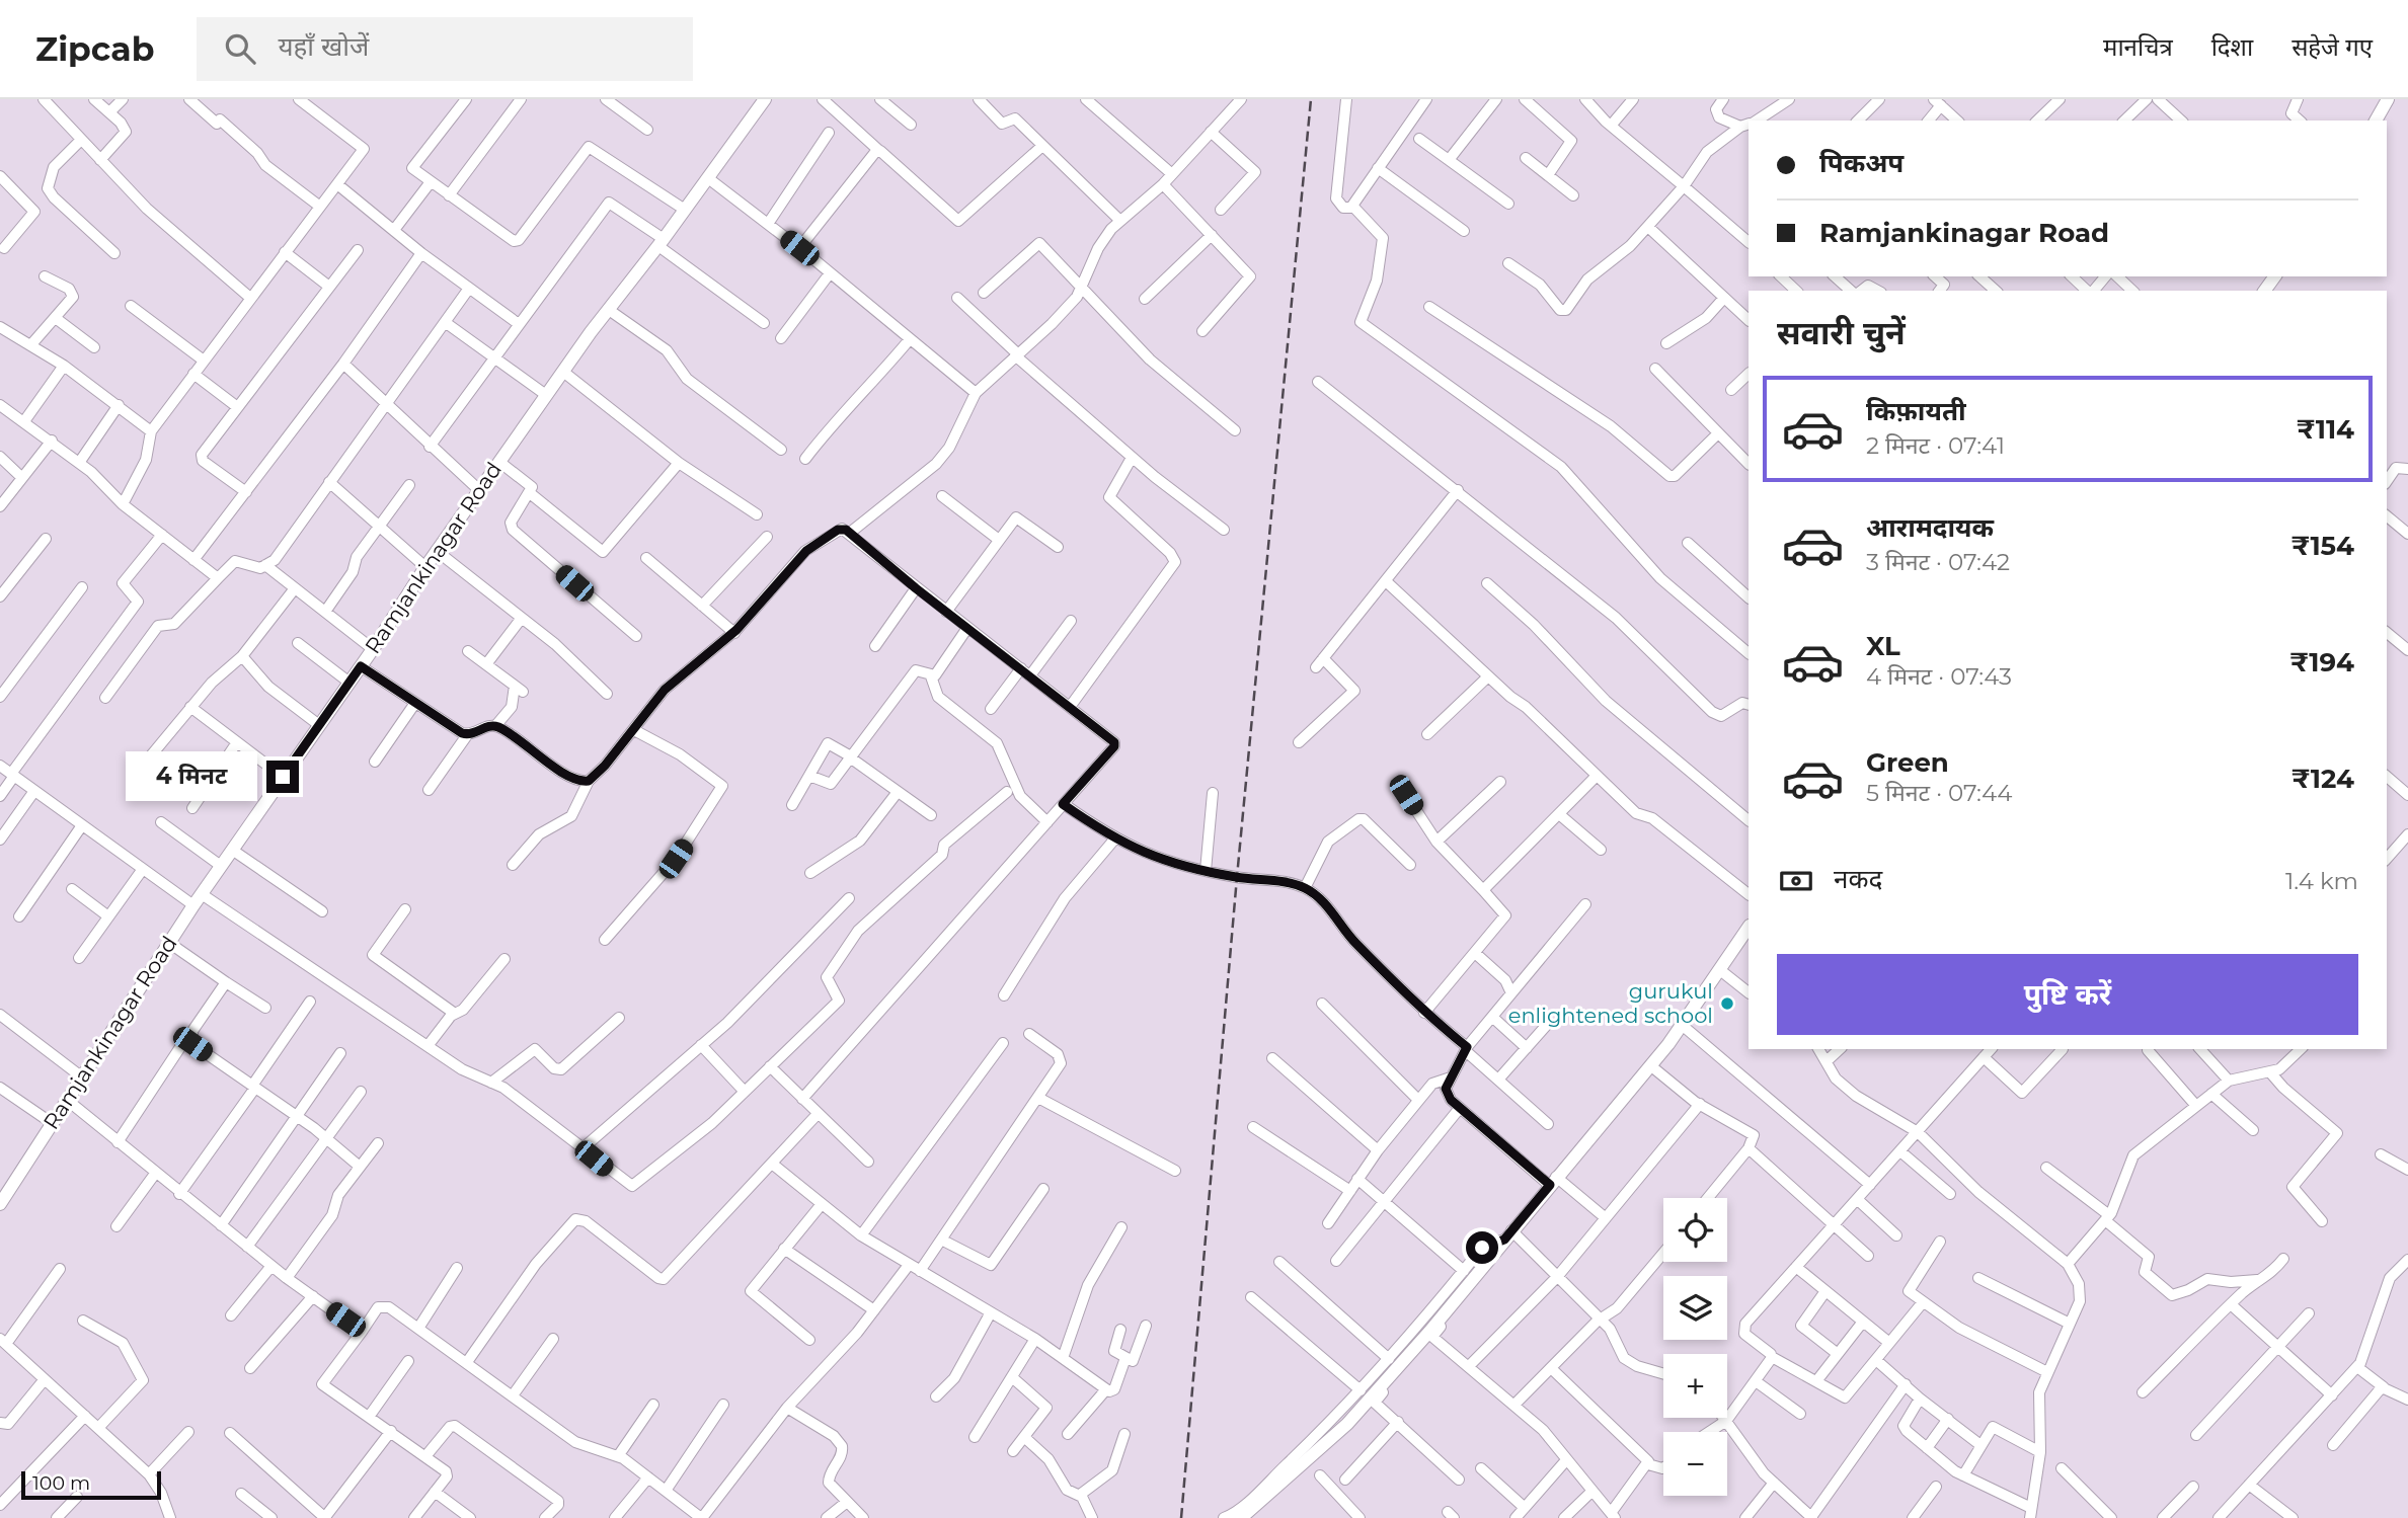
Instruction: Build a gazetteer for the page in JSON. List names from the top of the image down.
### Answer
{
  "streets": {
    "street": ["Ramjankinagar Road"]
  },
  "places": ["gurukul enlightened school"],
  "scale_bar": "100 m",
  "page": {
    "header": "Zipcab",
    "search": "यहाँ खोजें",
    "nav": ["मानचित्र", "दिशा", "सहेजे गए"],
    "banner": ["पिकअप", "Ramjankinagar Road"],
    "heading": "सवारी चुनें",
    "list": [
      {
        "name": "किफ़ायती",
        "note": "2 मिनट · 07:41",
        "value": "₹114"
      },
      {
        "name": "आरामदायक",
        "note": "3 मिनट · 07:42",
        "value": "₹154"
      },
      {
        "name": "XL",
        "note": "4 मिनट · 07:43",
        "value": "₹194"
      },
      {
        "name": "Green",
        "note": "5 मिनट · 07:44",
        "value": "₹124"
      }
    ],
    "bubble": "4 मिनट",
    "pay": ["नकद", "1.4 km"],
    "buttons": "पुष्टि करें",
    "map_buttons": ["+", "−"],
    "scale": "100 m"
  }
}
